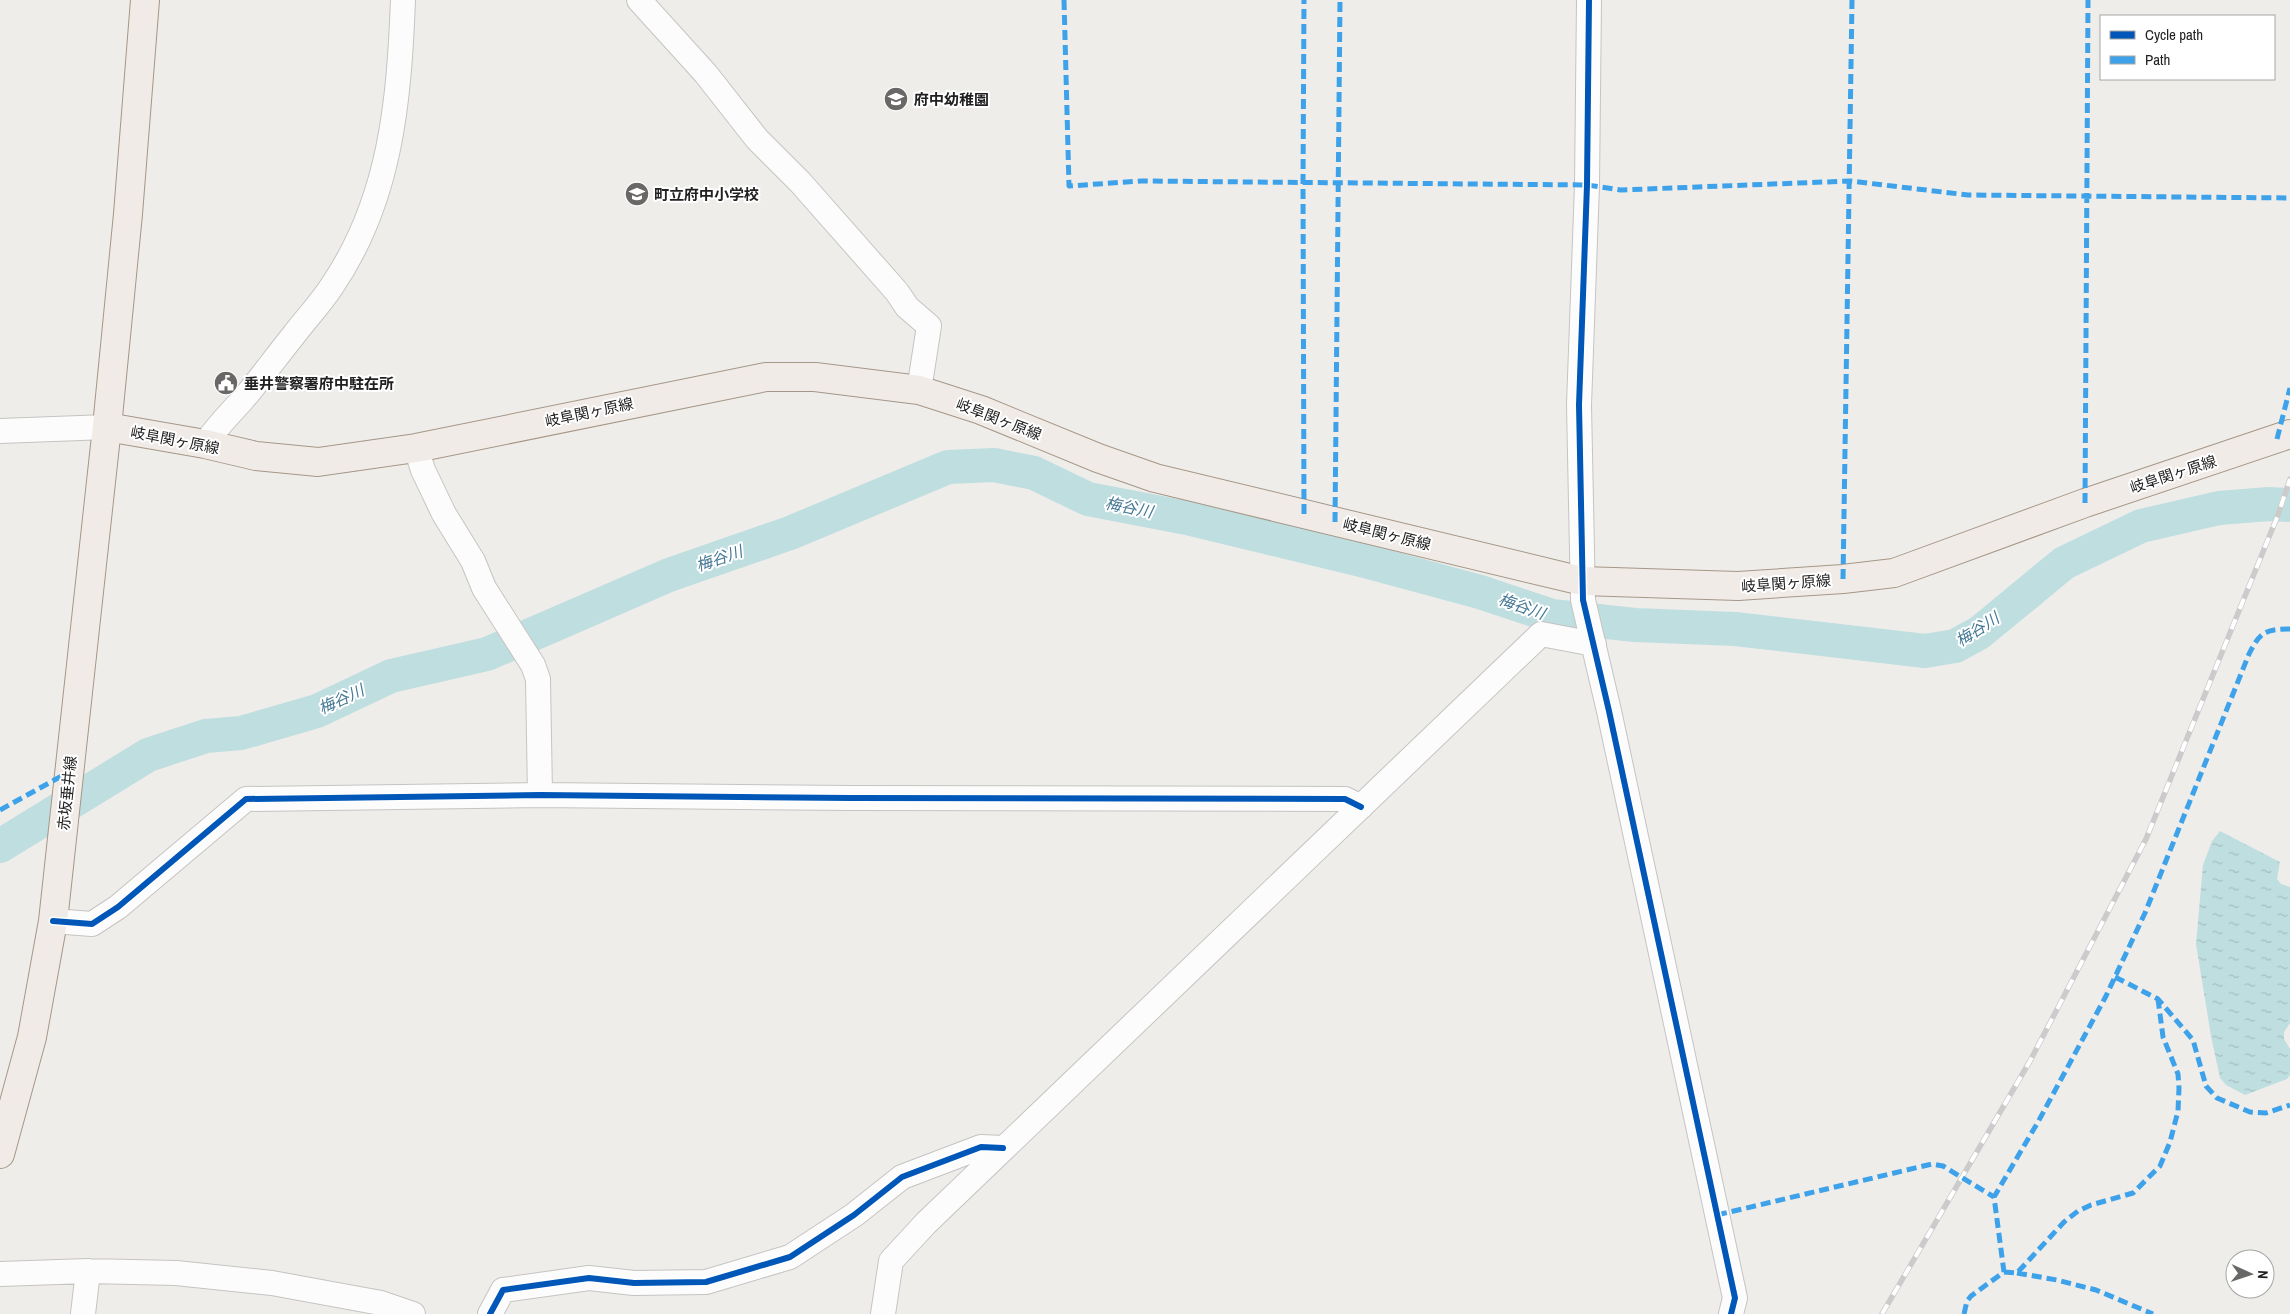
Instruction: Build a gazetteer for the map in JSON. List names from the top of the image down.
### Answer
{
  "streets": {
    "main road": ["岐阜関ヶ原線", "赤坂垂井線"]
  },
  "crossings": [
    ["岐阜関ヶ原線", "赤坂垂井線"]
  ],
  "water": ["梅谷川"],
  "places": {
    "school or university": ["府中幼稚園", "町立府中小学校"],
    "public building": ["垂井警察署府中駐在所"]
  },
  "legend": ["Cycle path", "Path"],
  "north": "right"
}
